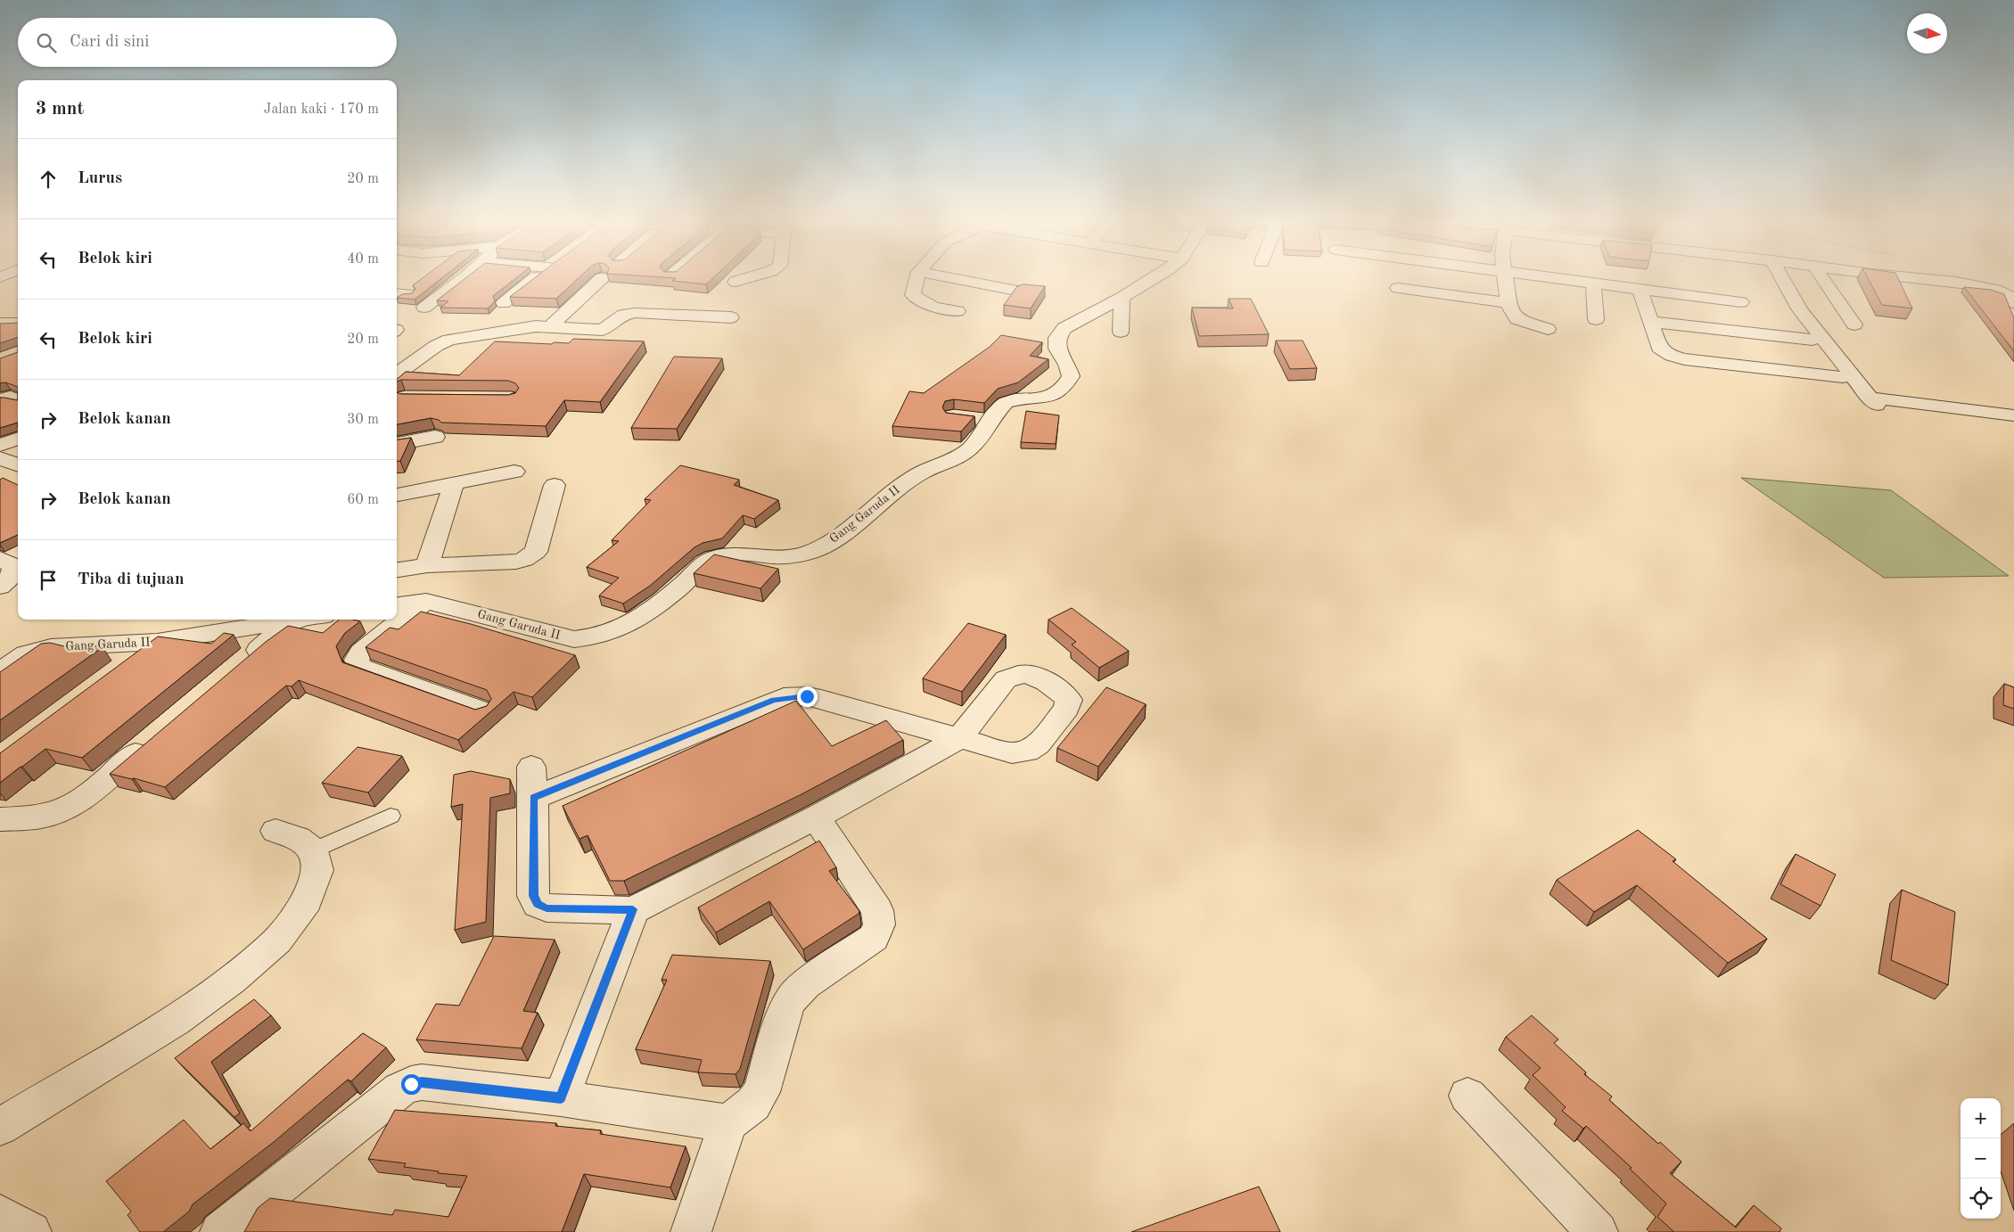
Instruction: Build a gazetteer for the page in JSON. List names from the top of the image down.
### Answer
{
  "streets": {
    "street": ["Gang Garuda II"]
  },
  "north": "right",
  "page": {
    "search": "Cari di sini",
    "heading": ["3 mnt", "Jalan kaki · 170 m"],
    "list": [
      ["Lurus", "20 m"],
      ["Belok kiri", "40 m"],
      ["Belok kiri", "20 m"],
      ["Belok kanan", "30 m"],
      ["Belok kanan", "60 m"],
      "Tiba di tujuan"
    ],
    "map_buttons": ["+", "−"]
  }
}
